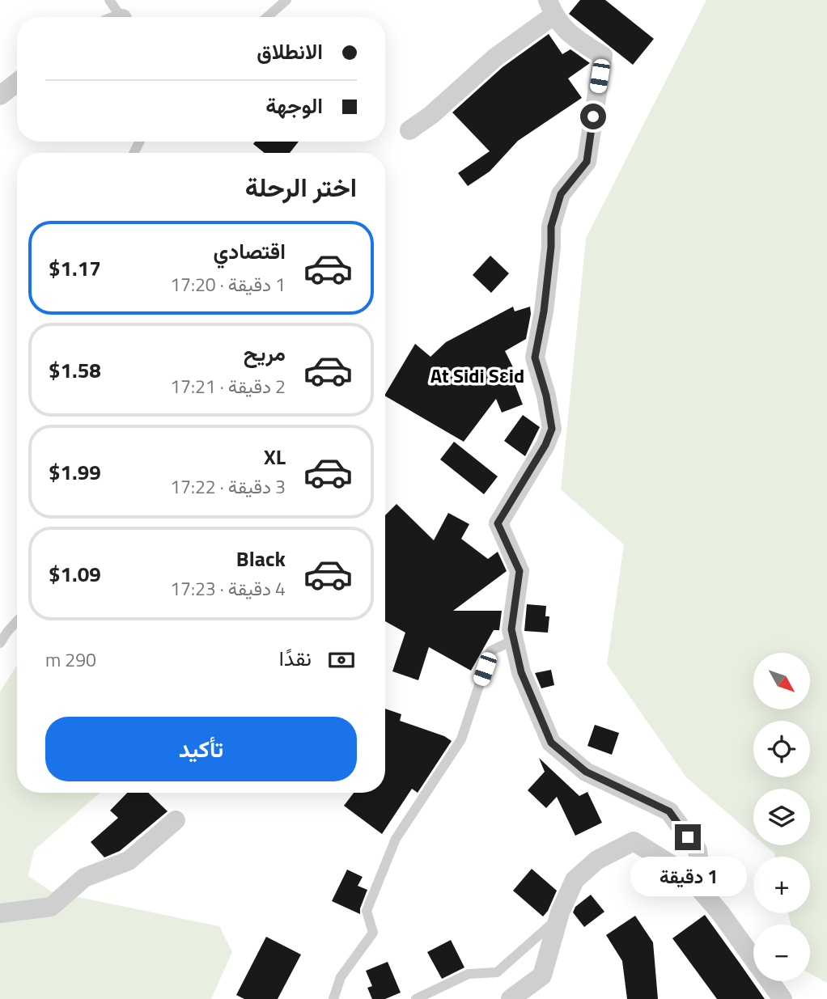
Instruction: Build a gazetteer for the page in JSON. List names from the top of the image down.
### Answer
{
  "districts": ["At Sidi Sɛid"],
  "north": "bottom right",
  "page": {
    "banner": ["الانطلاق", "الوجهة"],
    "heading": "اختر الرحلة",
    "list": [
      {
        "name": "اقتصادي",
        "note": "1 دقيقة · 17:20",
        "value": "$1.17"
      },
      {
        "name": "مريح",
        "note": "2 دقيقة · 17:21",
        "value": "$1.58"
      },
      {
        "name": "XL",
        "note": "3 دقيقة · 17:22",
        "value": "$1.99"
      },
      {
        "name": "Black",
        "note": "4 دقيقة · 17:23",
        "value": "$1.09"
      }
    ],
    "pay": ["نقدًا", "290 m"],
    "map_buttons": ["+", "−"],
    "buttons": "تأكيد",
    "bubble": "1 دقيقة"
  }
}
